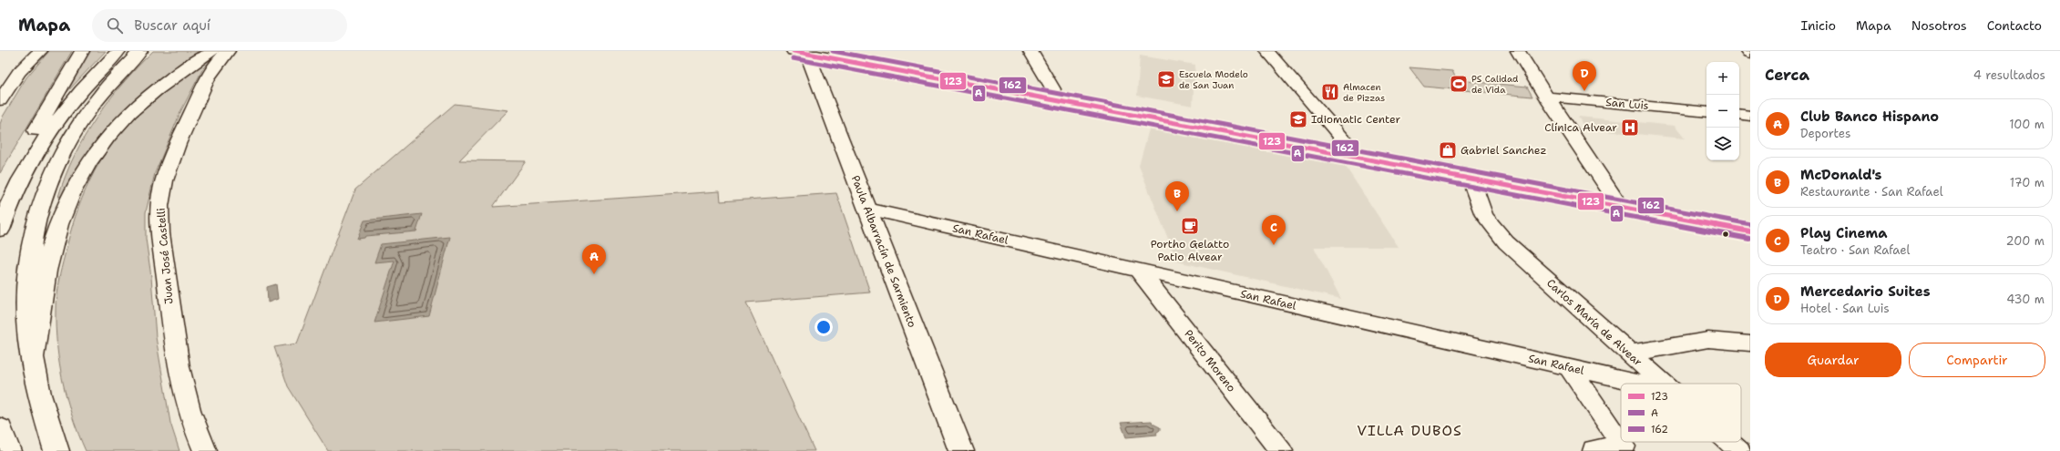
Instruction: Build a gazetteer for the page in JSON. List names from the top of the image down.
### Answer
{
  "streets": {
    "main road": ["Paula Albarracín de Sarmiento"],
    "street": [
      "San Luis",
      "San Rafael",
      "Juan José Castelli",
      "Carlos María de Alvear",
      "Perito Moreno"
    ]
  },
  "crossings": [
    ["San Rafael", "Paula Albarracín de Sarmiento"],
    ["San Rafael", "Perito Moreno"]
  ],
  "districts": ["VILLA DUBOS"],
  "places": {
    "school or university": ["Escuela Modelo de San Juan", "Idiomatic Center"],
    "sports": ["PS Calidad de Vida"],
    "restaurant": ["Almacen de Pizzas"],
    "hospital": ["Clínica Alvear"],
    "shop": ["Gabriel Sanchez"],
    "cafe": ["Portho Gelatto Patio Alvear"]
  },
  "lines": ["transit line 123", "transit line 162", "transit line A"],
  "legend": ["123", "A", "162"],
  "page": {
    "header": "Mapa",
    "search": "Buscar aquí",
    "nav": [
      "Inicio",
      "Mapa",
      "Nosotros",
      "Contacto"
    ],
    "heading": ["Cerca", "4 resultados"],
    "pins": [
      "D",
      "B",
      "C",
      "A"
    ],
    "map_buttons": ["+", "−"],
    "list": [
      {
        "mark": "A",
        "name": "Club Banco Hispano",
        "note": "Deportes",
        "value": "100 m"
      },
      {
        "mark": "B",
        "name": "McDonald's",
        "note": "Restaurante · San Rafael",
        "value": "170 m"
      },
      {
        "mark": "C",
        "name": "Play Cinema",
        "note": "Teatro · San Rafael",
        "value": "200 m"
      },
      {
        "mark": "D",
        "name": "Mercedario Suites",
        "note": "Hotel · San Luis",
        "value": "430 m"
      }
    ],
    "buttons": ["Guardar", "Compartir"]
  }
}
